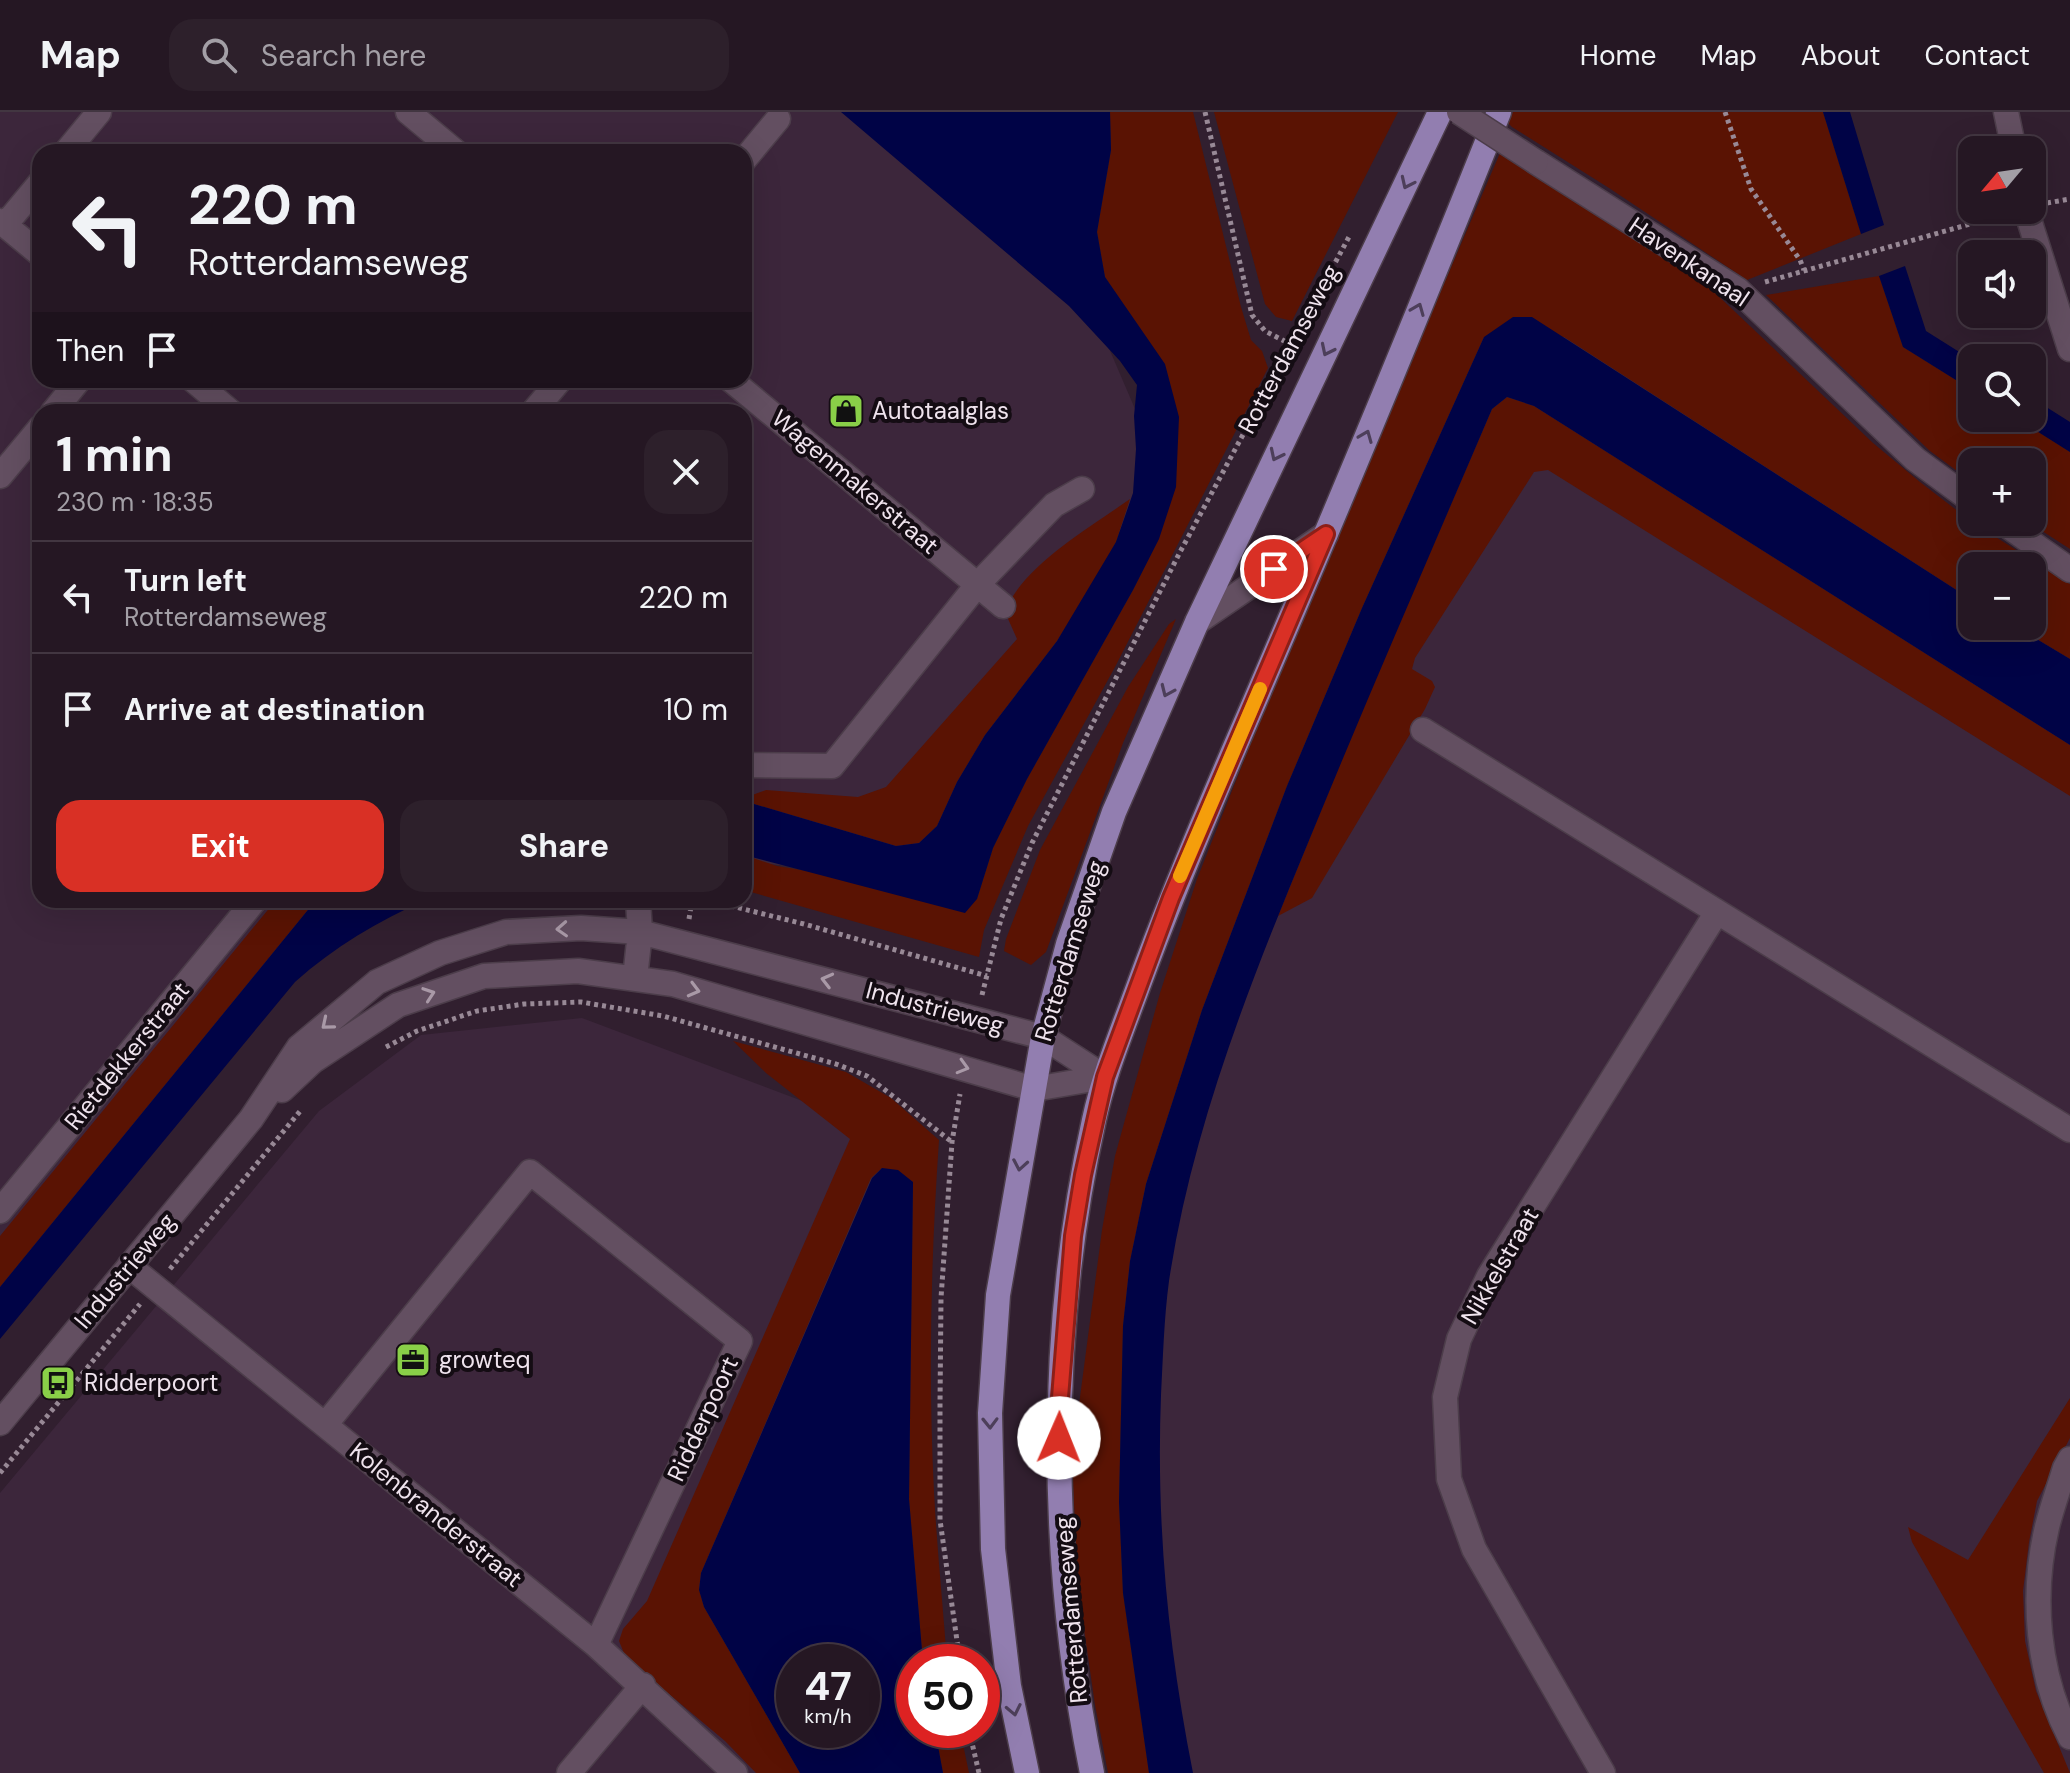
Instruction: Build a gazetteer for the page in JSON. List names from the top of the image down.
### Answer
{
  "streets": {
    "main road": ["Rotterdamseweg"],
    "street": [
      "Havenkanaal",
      "Wagenmakerstraat",
      "Industrieweg",
      "Rietdekkerstraat",
      "Nikkelstraat",
      "Ridderpoort",
      "Kolenbranderstraat"
    ]
  },
  "crossings": [
    ["Rotterdamseweg", "Industrieweg"],
    ["Industrieweg", "Kolenbranderstraat"],
    ["Ridderpoort", "Kolenbranderstraat"]
  ],
  "places": {
    "shop": ["Autotaalglas"],
    "office": ["growteq"],
    "bus stop": ["Ridderpoort"]
  },
  "north": "bottom left",
  "page": {
    "header": "Map",
    "search": "Search here",
    "nav": [
      "Home",
      "Map",
      "About",
      "Contact"
    ],
    "map_buttons": ["+", "−"],
    "turn": ["220 m", "Rotterdamseweg"],
    "then": "Then",
    "heading": ["1 min", "230 m · 18:35"],
    "list": [
      {
        "name": "Turn left",
        "note": "Rotterdamseweg",
        "value": "220 m"
      },
      {
        "name": "Arrive at destination",
        "value": "10 m"
      }
    ],
    "buttons": ["Exit", "Share"],
    "speed": "47 km/h",
    "limit": "50"
  }
}
